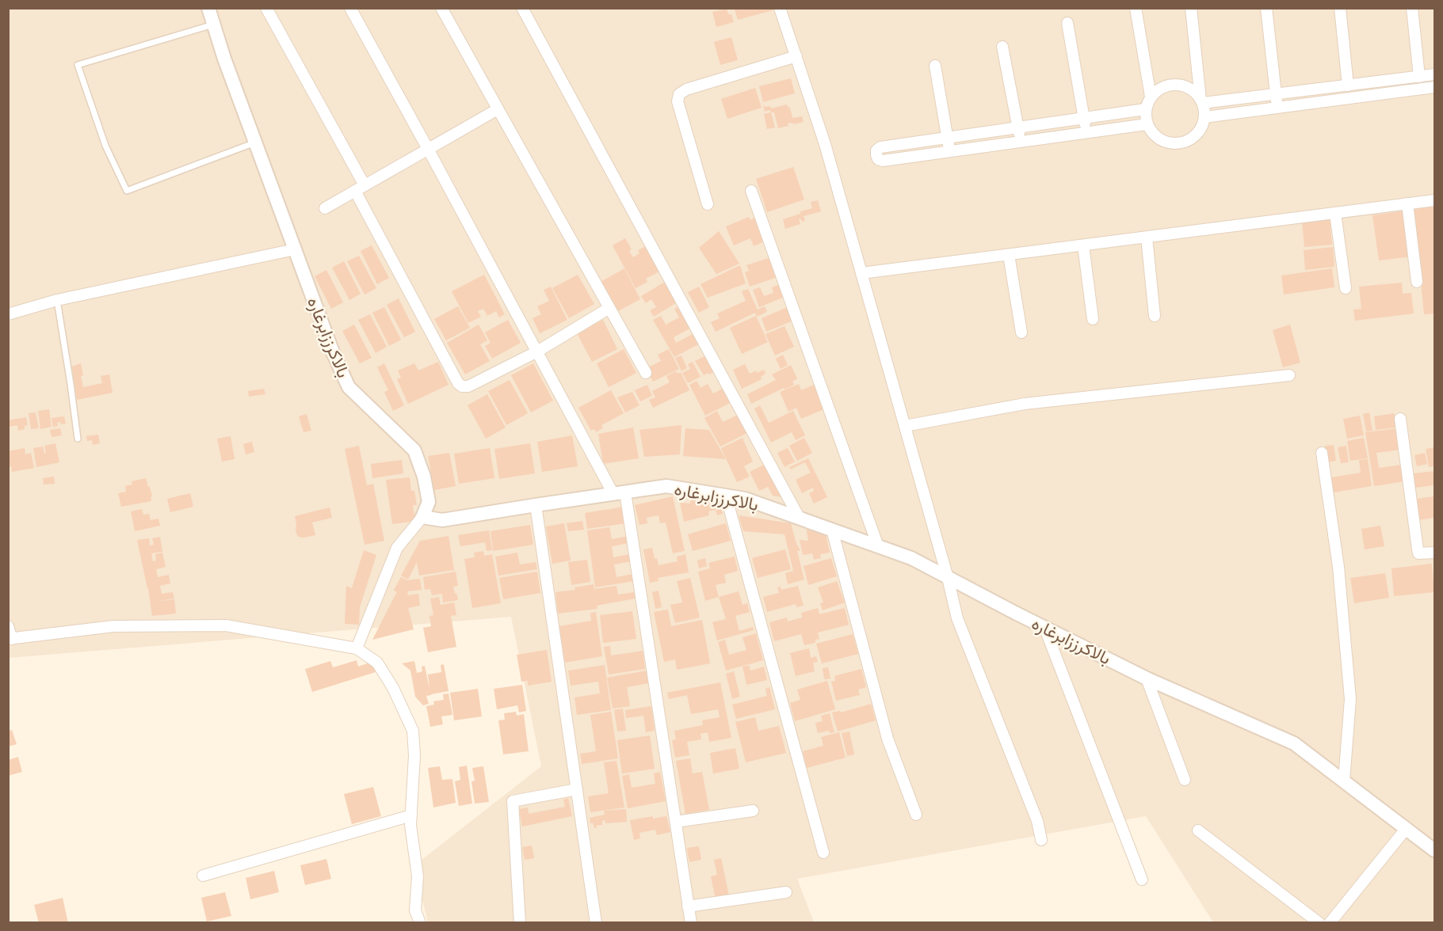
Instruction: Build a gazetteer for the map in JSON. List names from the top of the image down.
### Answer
{
  "streets": {
    "street": ["بالاکرززابرغاره"]
  }
}
